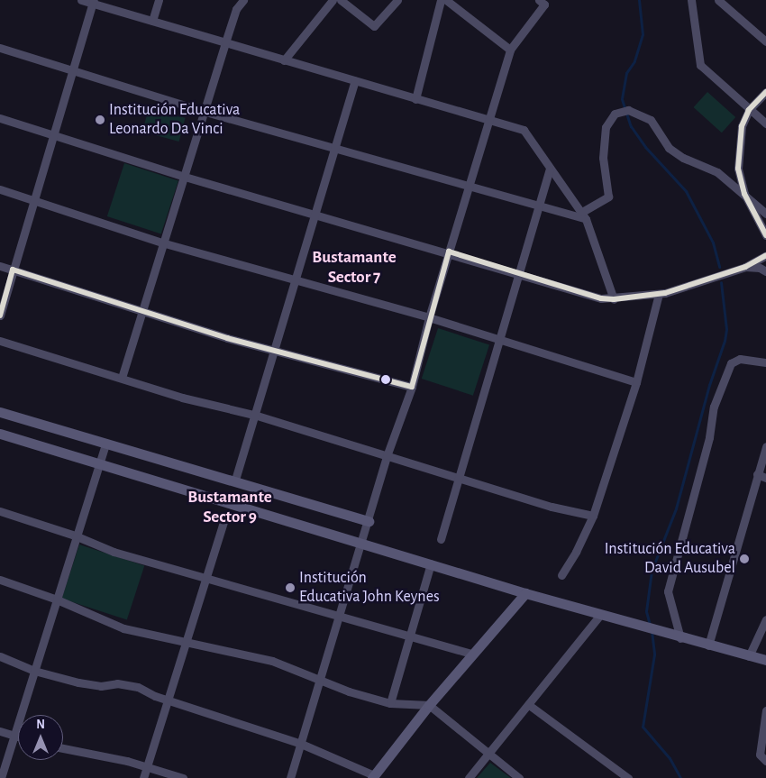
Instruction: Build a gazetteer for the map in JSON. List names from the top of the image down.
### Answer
{
  "districts": ["Bustamante Sector 7", "Bustamante Sector 9"],
  "places": ["Institución Educativa Leonardo Da Vinci", "Institución Educativa David Ausubel", "Institución Educativa John Keynes"],
  "north": "top"
}
